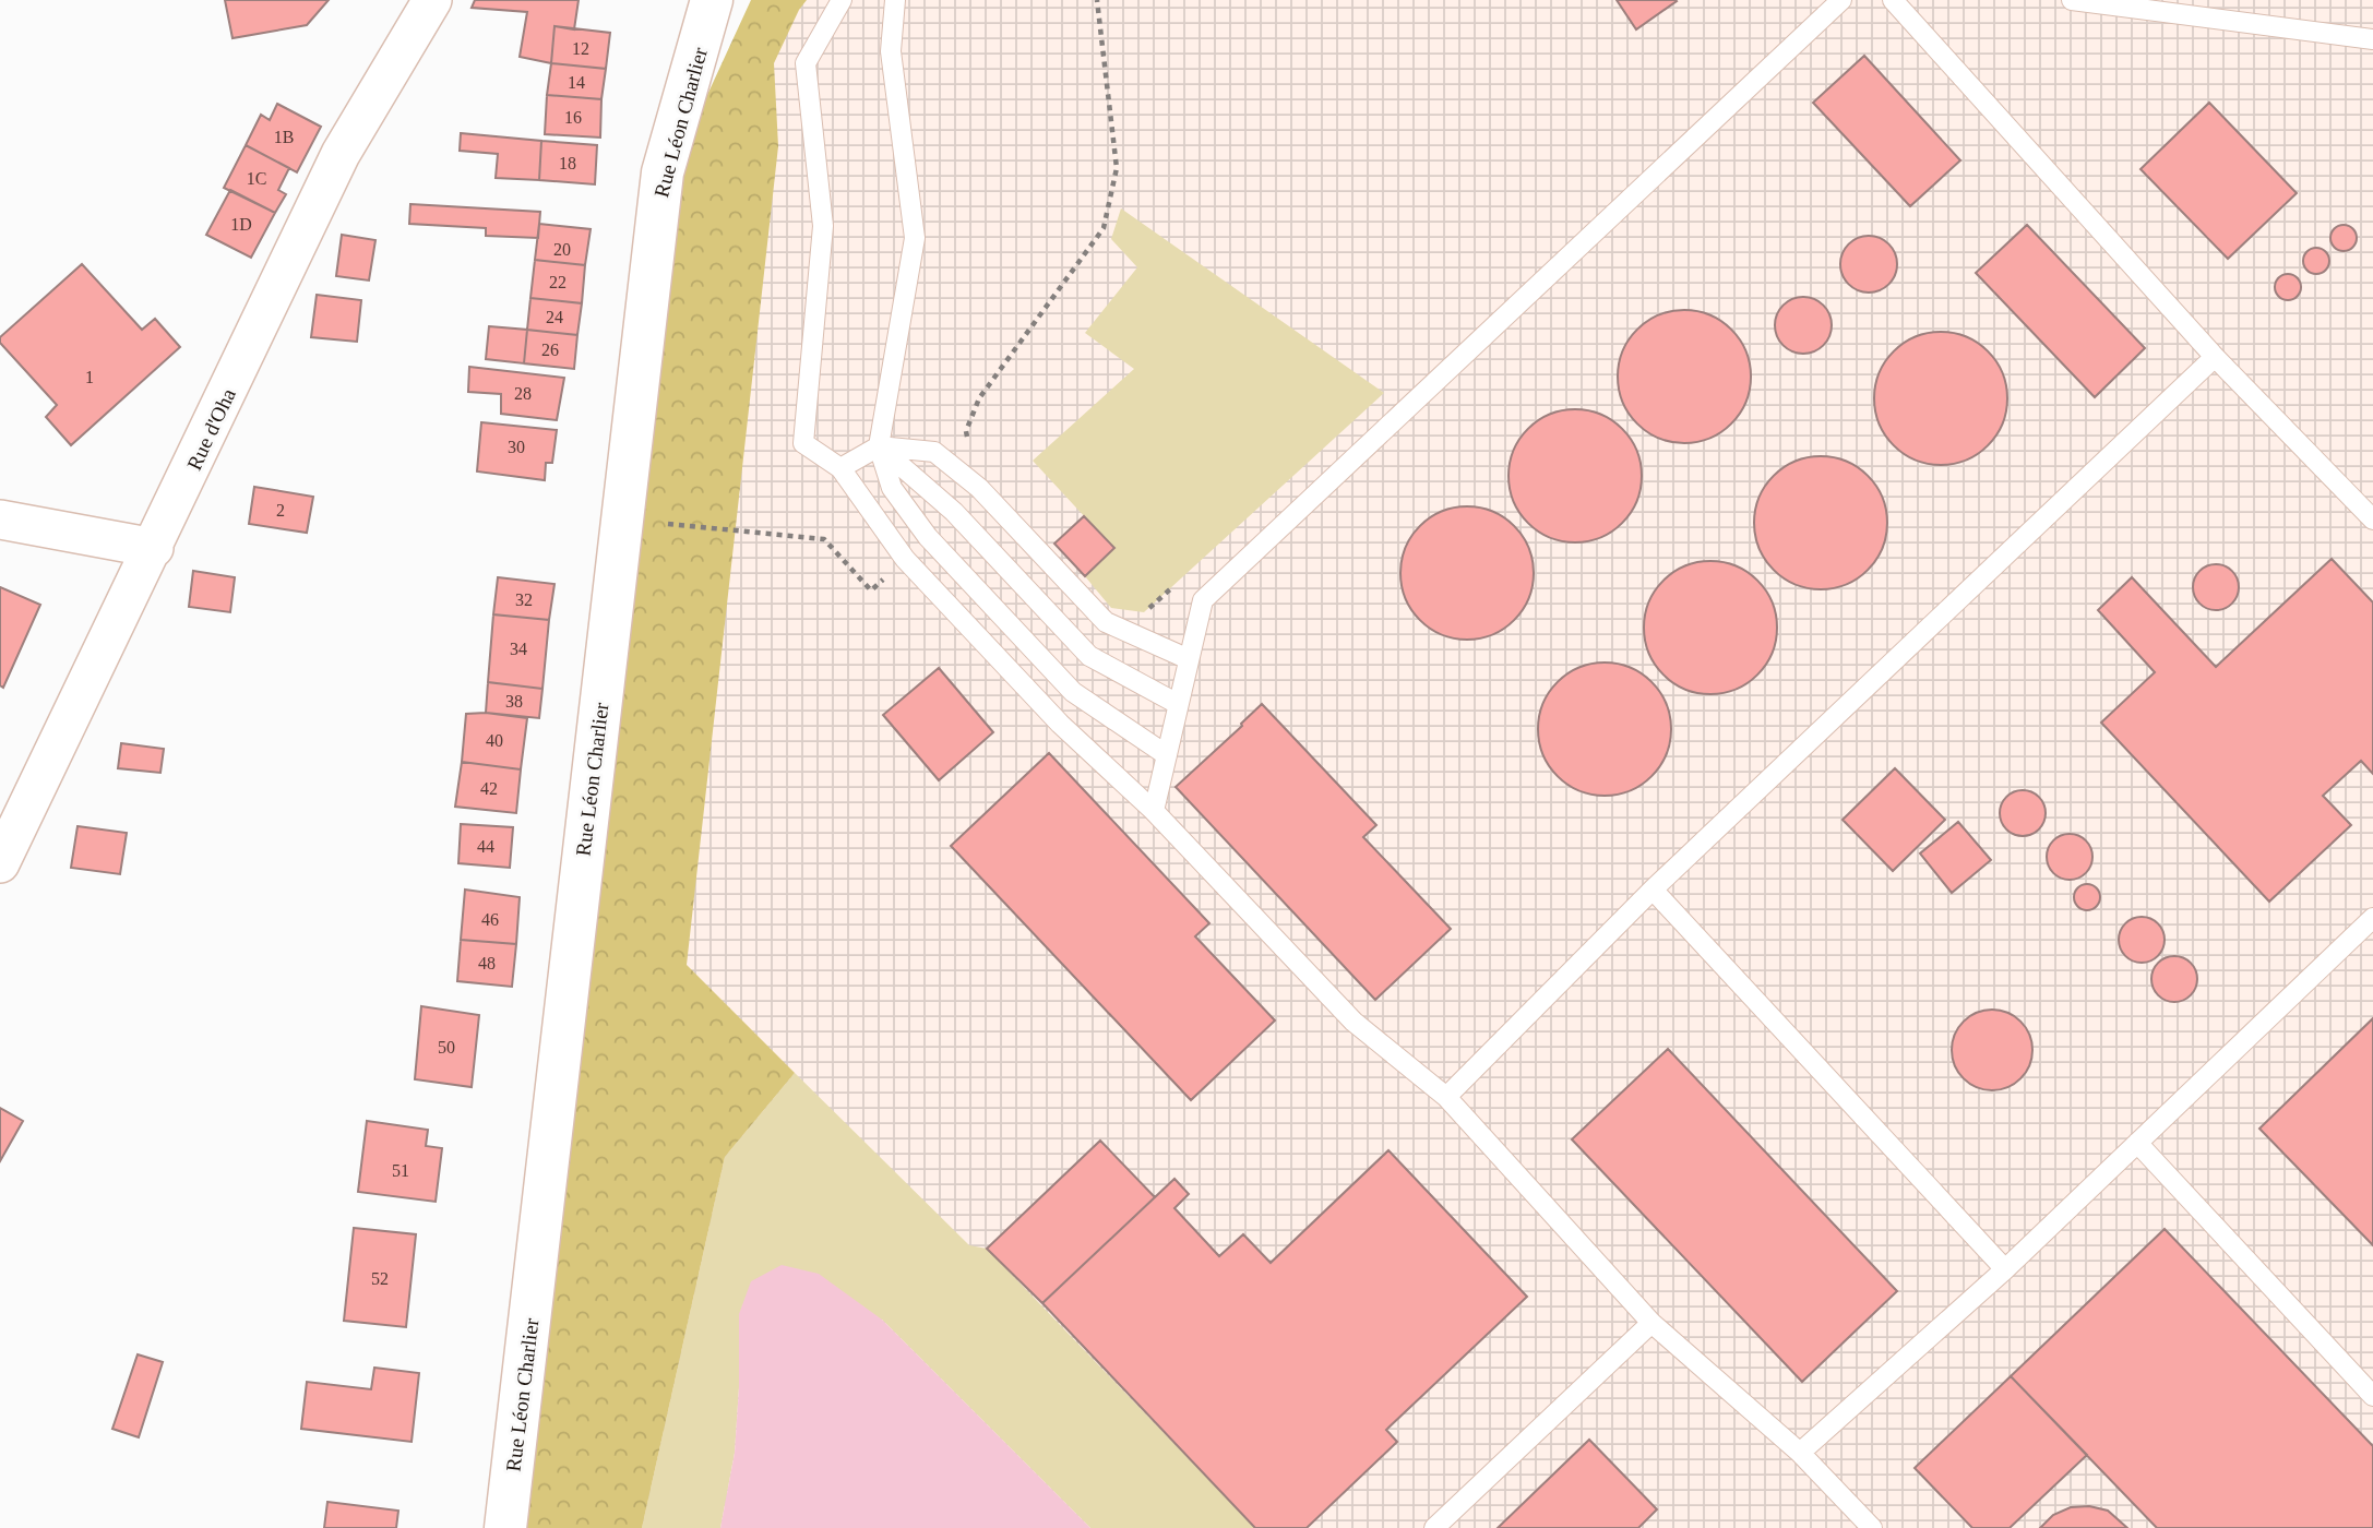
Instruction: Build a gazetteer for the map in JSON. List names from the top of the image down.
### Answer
{
  "streets": {
    "street": ["Rue Léon Charlier", "Rue d'Oha"]
  },
  "house_numbers": [
    "12",
    "14",
    "16",
    "1B",
    "18",
    "1C",
    "1D",
    "20",
    "22",
    "24",
    "26",
    "1",
    "28",
    "30",
    "2",
    "32",
    "34",
    "38",
    "40",
    "42",
    "44",
    "46",
    "48",
    "50",
    "51",
    "52"
  ]
}
